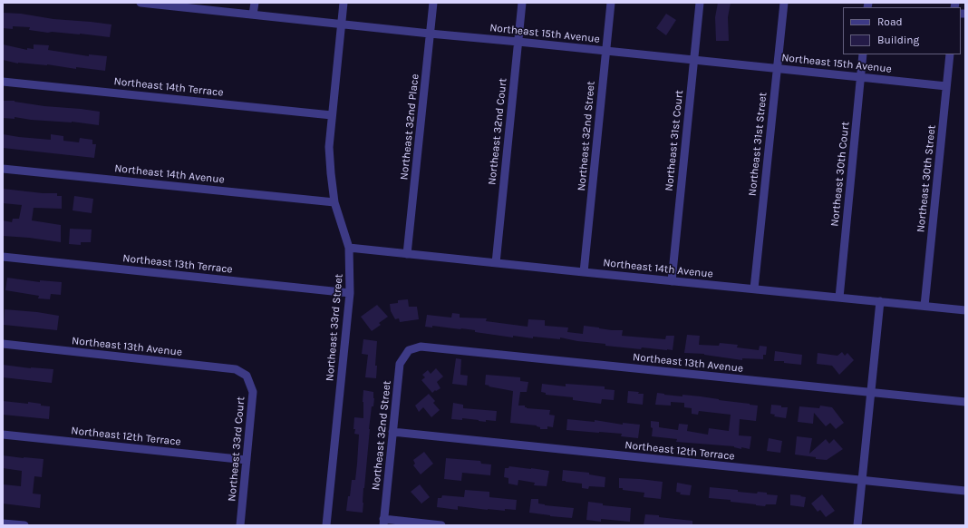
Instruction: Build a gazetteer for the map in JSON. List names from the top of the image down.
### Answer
{
  "streets": {
    "street": [
      "Northeast 15th Avenue",
      "Northeast 14th Terrace",
      "Northeast 32nd Place",
      "Northeast 32nd Court",
      "Northeast 32nd Street",
      "Northeast 31st Court",
      "Northeast 31st Street",
      "Northeast 14th Avenue",
      "Northeast 30th Court",
      "Northeast 30th Street",
      "Northeast 13th Terrace",
      "Northeast 33rd Street",
      "Northeast 13th Avenue",
      "Northeast 12th Terrace",
      "Northeast 33rd Court"
    ]
  },
  "crossings": [
    ["Northeast 15th Avenue", "Northeast 32nd Place"],
    ["Northeast 15th Avenue", "Northeast 32nd Court"],
    ["Northeast 15th Avenue", "Northeast 32nd Street"],
    ["Northeast 15th Avenue", "Northeast 31st Court"],
    ["Northeast 15th Avenue", "Northeast 31st Street"],
    ["Northeast 15th Avenue", "Northeast 30th Court"],
    ["Northeast 15th Avenue", "Northeast 30th Street"],
    ["Northeast 15th Avenue", "Northeast 33rd Street"],
    ["Northeast 14th Terrace", "Northeast 33rd Street"],
    ["Northeast 32nd Place", "Northeast 14th Avenue"],
    ["Northeast 32nd Court", "Northeast 14th Avenue"],
    ["Northeast 32nd Street", "Northeast 14th Avenue"],
    ["Northeast 32nd Street", "Northeast 13th Avenue"],
    ["Northeast 32nd Street", "Northeast 12th Terrace"],
    ["Northeast 31st Court", "Northeast 14th Avenue"],
    ["Northeast 31st Street", "Northeast 14th Avenue"],
    ["Northeast 14th Avenue", "Northeast 30th Court"],
    ["Northeast 14th Avenue", "Northeast 30th Street"],
    ["Northeast 14th Avenue", "Northeast 33rd Street"],
    ["Northeast 13th Terrace", "Northeast 33rd Street"],
    ["Northeast 13th Avenue", "Northeast 33rd Court"],
    ["Northeast 12th Terrace", "Northeast 33rd Court"]
  ],
  "legend": ["Road", "Building"]
}
